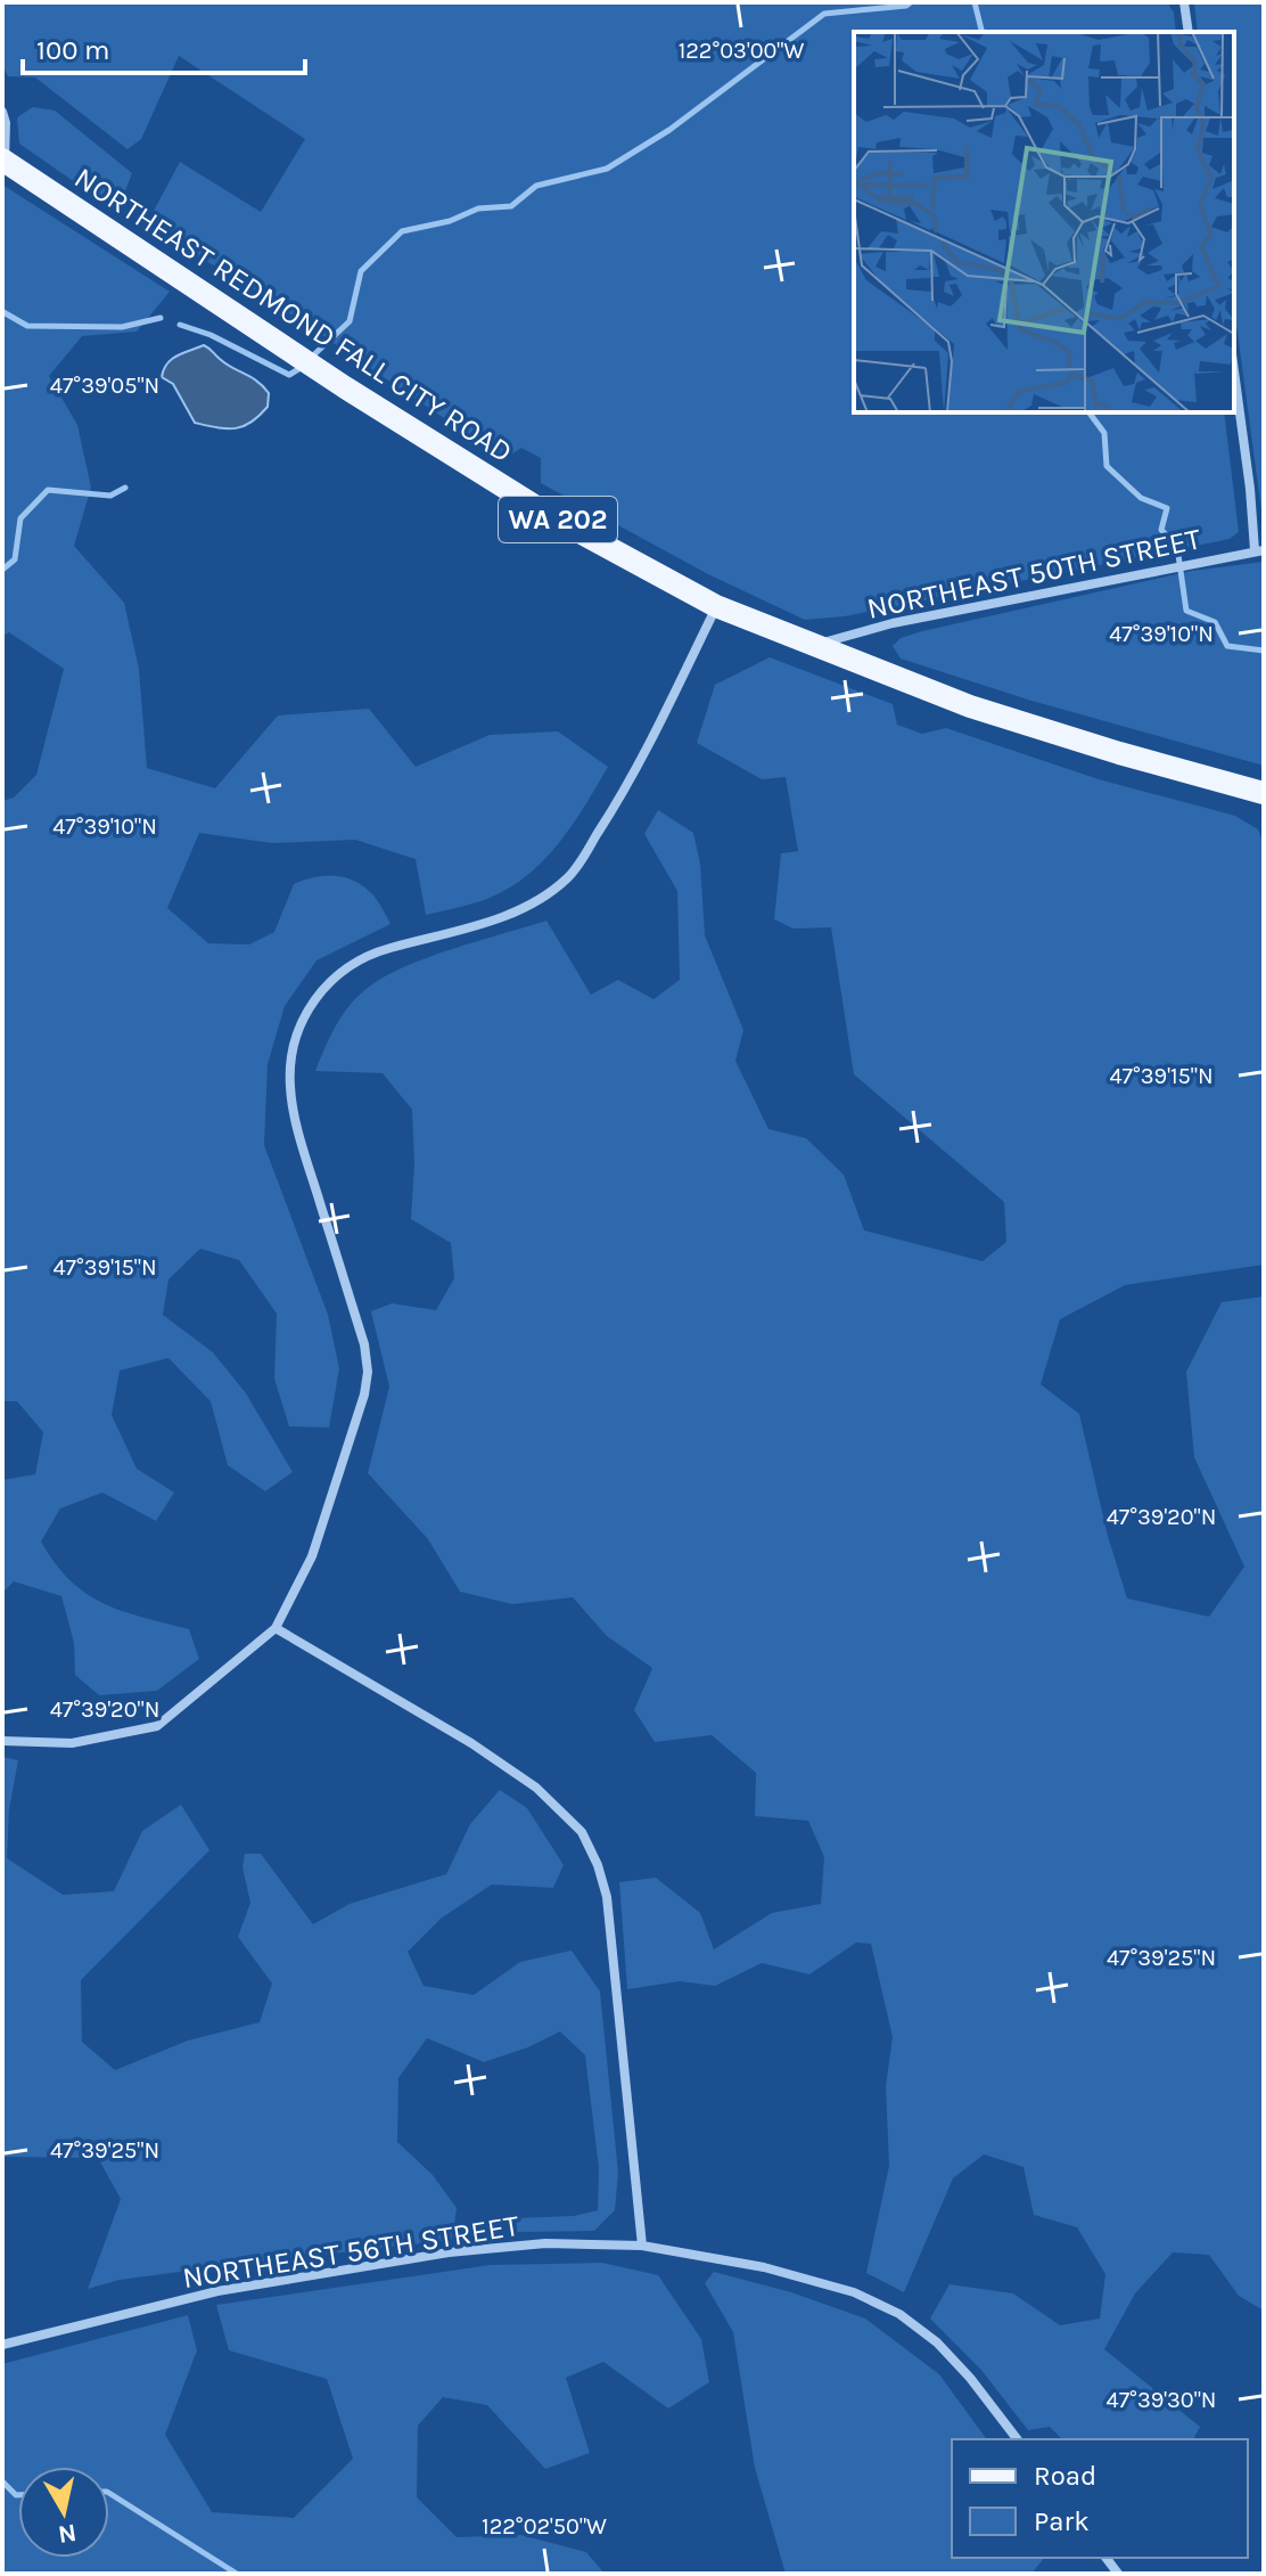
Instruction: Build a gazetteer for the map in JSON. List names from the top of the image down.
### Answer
{
  "streets": {
    "main road": ["NORTHEAST REDMOND FALL CITY ROAD", "WA 202"],
    "street": ["NORTHEAST 50TH STREET", "NORTHEAST 56TH STREET"]
  },
  "crossings": [
    ["NORTHEAST REDMOND FALL CITY ROAD", "NORTHEAST 50TH STREET"]
  ],
  "legend": ["Road", "Park"],
  "scale_bar": "100 m",
  "north": "bottom",
  "coordinates": [
    "122°03'00\"W",
    "47°39'05\"N",
    "47°39'10\"N",
    "47°39'15\"N",
    "47°39'20\"N",
    "47°39'25\"N",
    "47°39'30\"N",
    "122°02'50\"W"
  ]
}
